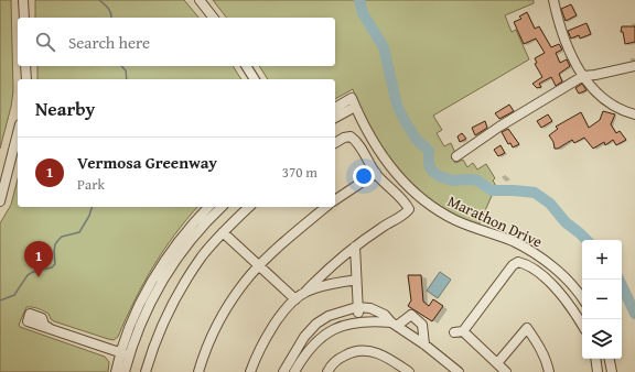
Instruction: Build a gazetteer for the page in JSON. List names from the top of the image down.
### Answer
{
  "streets": {
    "street": ["Marathon Drive"]
  },
  "page": {
    "search": "Search here",
    "heading": "Nearby",
    "list": [
      {
        "mark": "1",
        "name": "Vermosa Greenway",
        "note": "Park",
        "value": "370 m"
      }
    ],
    "map_buttons": ["+", "−"],
    "pins": "1"
  }
}
